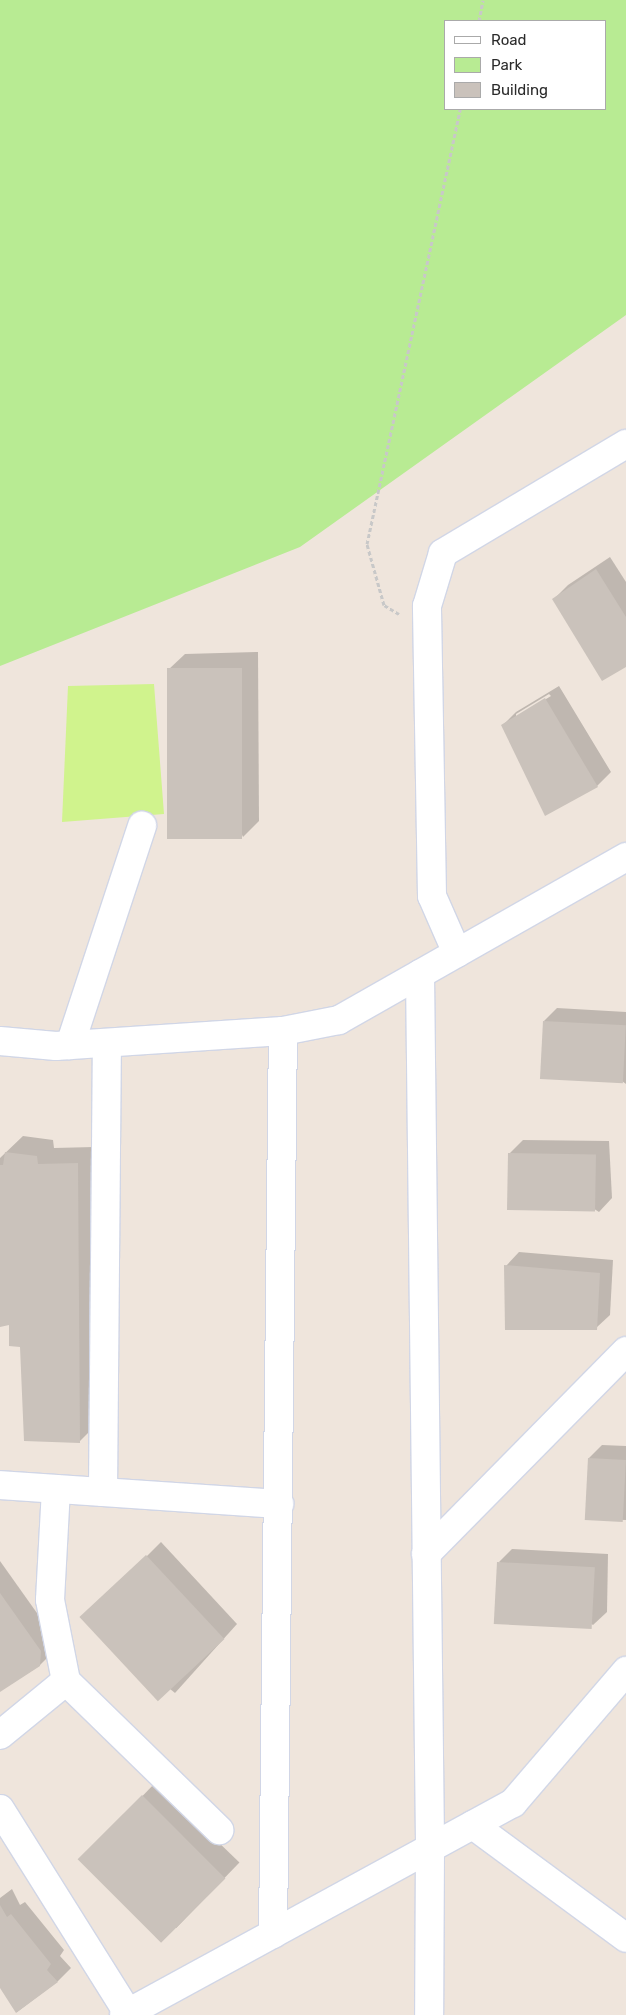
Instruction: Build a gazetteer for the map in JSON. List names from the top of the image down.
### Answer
{
  "legend": ["Road", "Park", "Building"]
}
